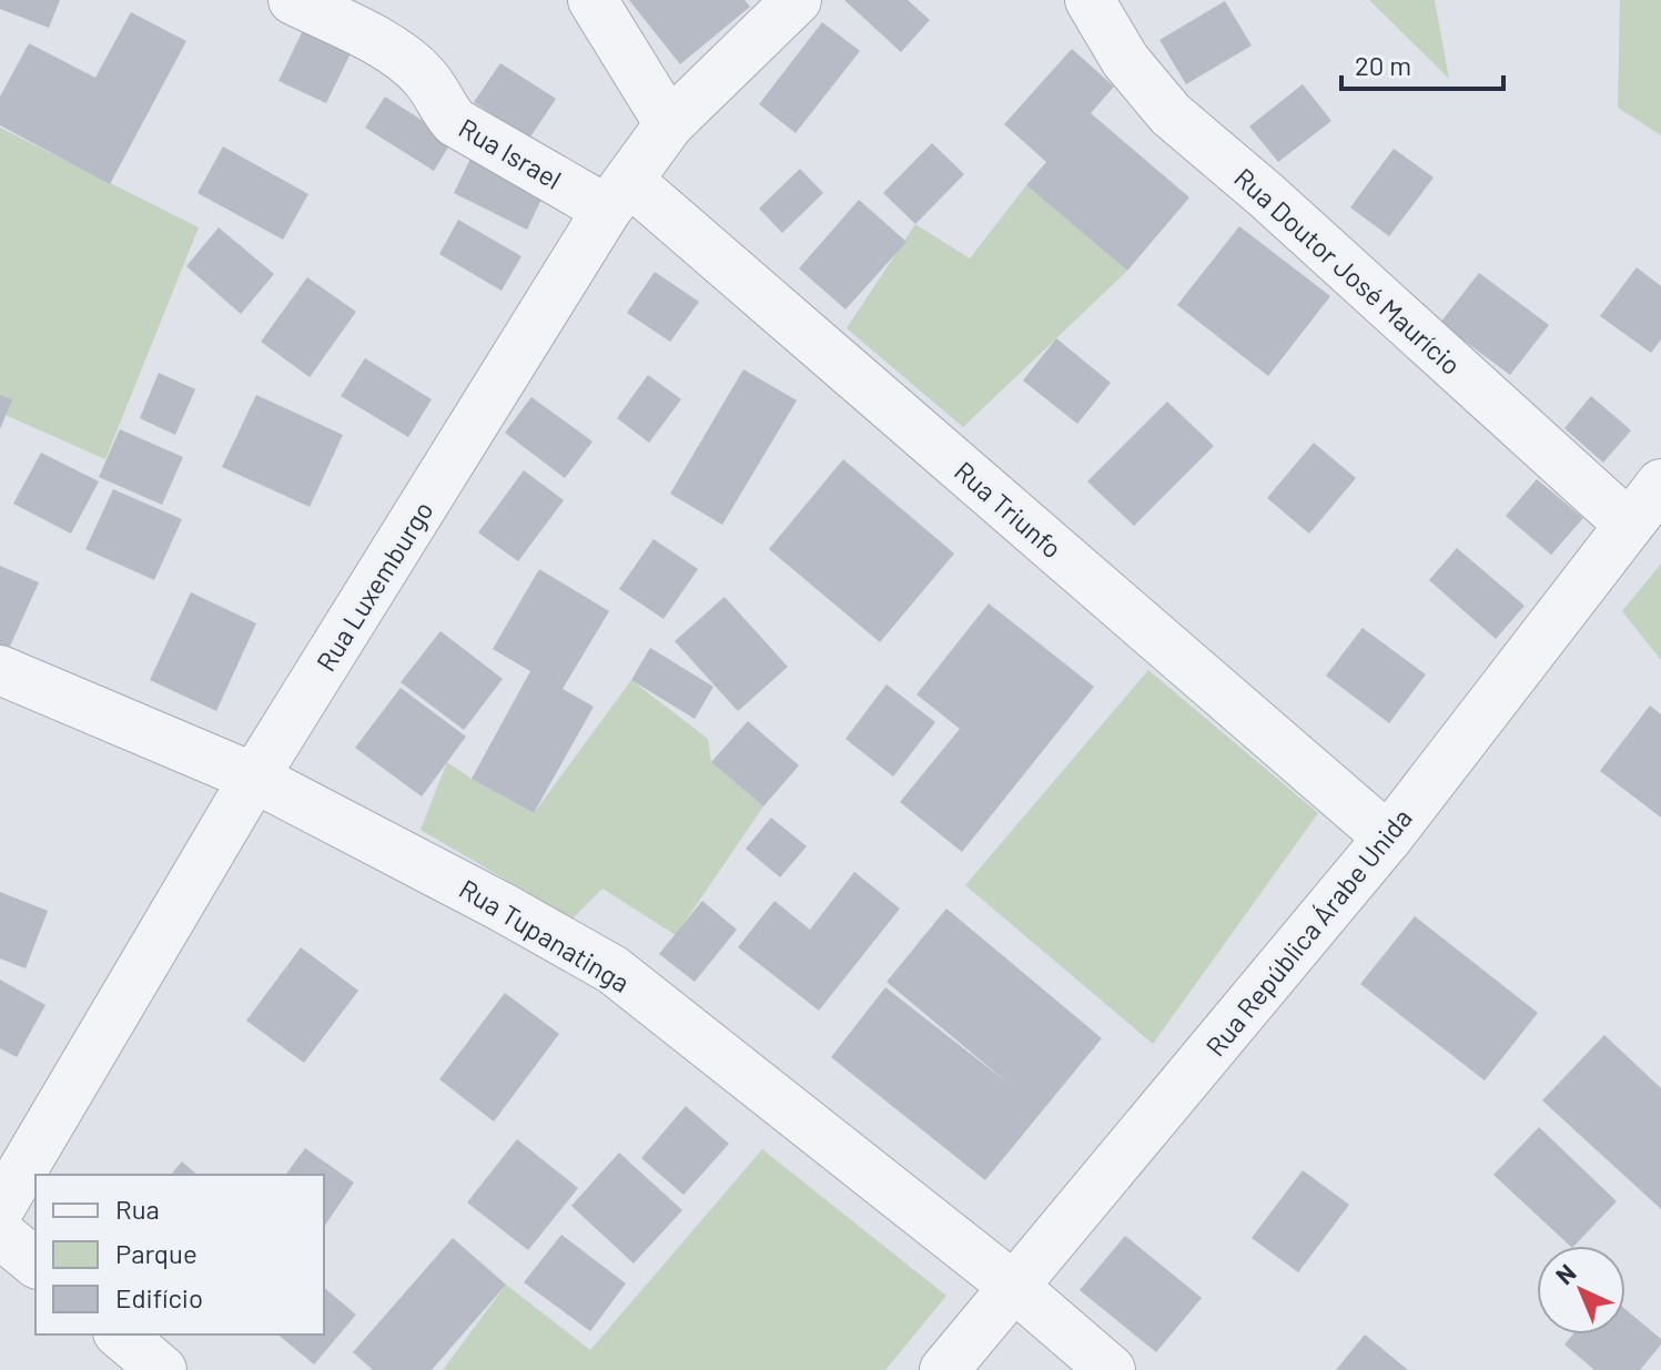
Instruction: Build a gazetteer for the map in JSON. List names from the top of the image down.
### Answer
{
  "streets": {
    "street": [
      "Rua Israel",
      "Rua Doutor José Maurício",
      "Rua Triunfo",
      "Rua Luxemburgo",
      "Rua República Árabe Unida",
      "Rua Tupanatinga"
    ]
  },
  "crossings": [
    ["Rua Israel", "Rua Triunfo"],
    ["Rua Israel", "Rua Luxemburgo"],
    ["Rua Doutor José Maurício", "Rua República Árabe Unida"],
    ["Rua Triunfo", "Rua Luxemburgo"],
    ["Rua Triunfo", "Rua República Árabe Unida"],
    ["Rua Luxemburgo", "Rua Tupanatinga"],
    ["Rua República Árabe Unida", "Rua Tupanatinga"]
  ],
  "legend": ["Rua", "Parque", "Edifício"],
  "scale_bar": "20 m",
  "north": "top left"
}
